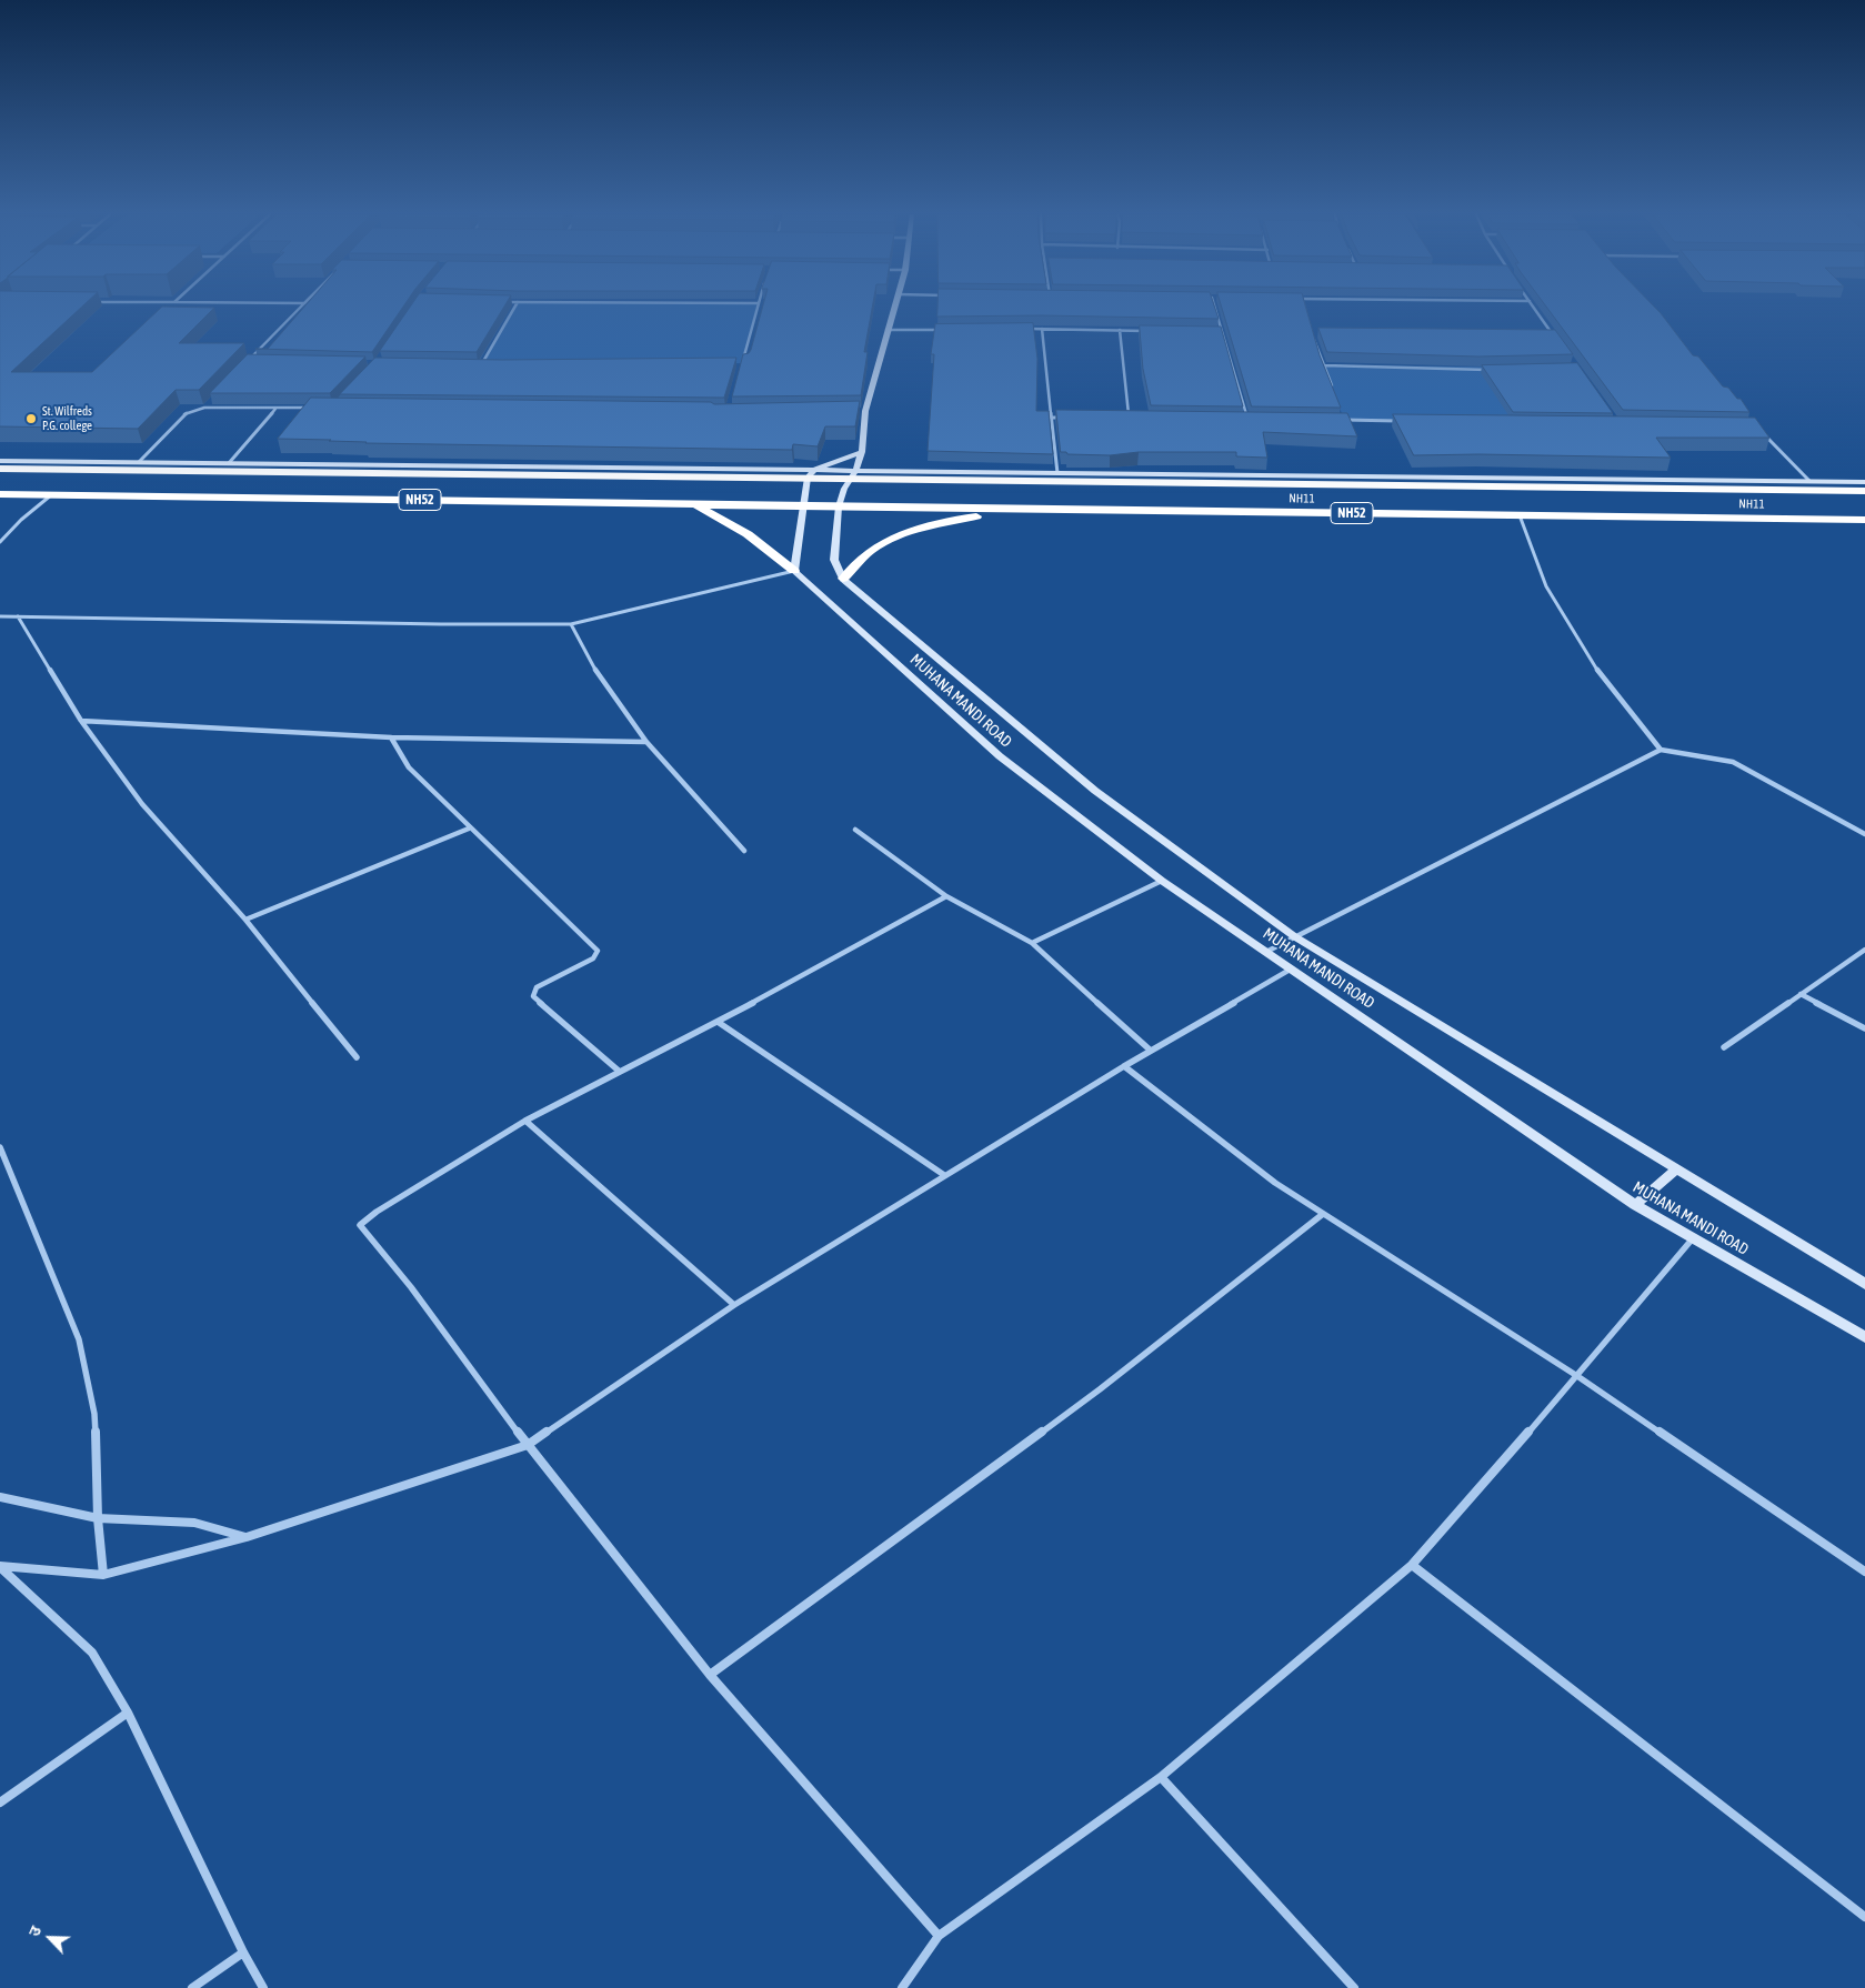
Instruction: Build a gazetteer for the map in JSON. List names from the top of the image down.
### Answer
{
  "streets": {
    "highway": ["NH11", "NH52"],
    "street": ["MUHANA MANDI ROAD"]
  },
  "crossings": [
    ["NH11", "NH52"]
  ],
  "places": ["St. Wilfreds P.G. college"],
  "north": "top left"
}
